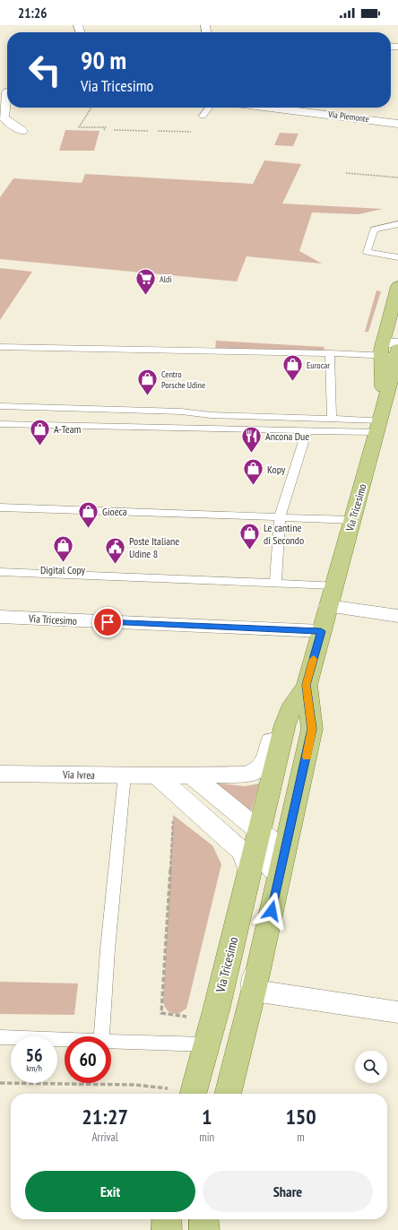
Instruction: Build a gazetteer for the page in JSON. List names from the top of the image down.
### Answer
{
  "streets": {
    "main road": ["Via Tricesimo"],
    "street": ["Via Piemonte", "Via Ivrea"]
  },
  "crossings": [
    ["Via Tricesimo", "Via Ivrea"]
  ],
  "places": {
    "supermarket": ["Aldi"],
    "shop": [
      "Eurocar",
      "Centro Porsche Udine",
      "A-Team",
      "Kopy",
      "Gioeca",
      "Le cantine di Secondo",
      "Digital Copy"
    ],
    "restaurant": ["Ancona Due"],
    "public building": ["Poste Italiane Udine 8"]
  },
  "page": {
    "status": "21:26",
    "turn": ["90 m", "Via Tricesimo"],
    "speed": "56 km/h",
    "limit": "60",
    "eta": [
      "21:27",
      "Arrival",
      "1",
      "min",
      "150",
      "m"
    ],
    "buttons": ["Exit", "Share"]
  }
}
